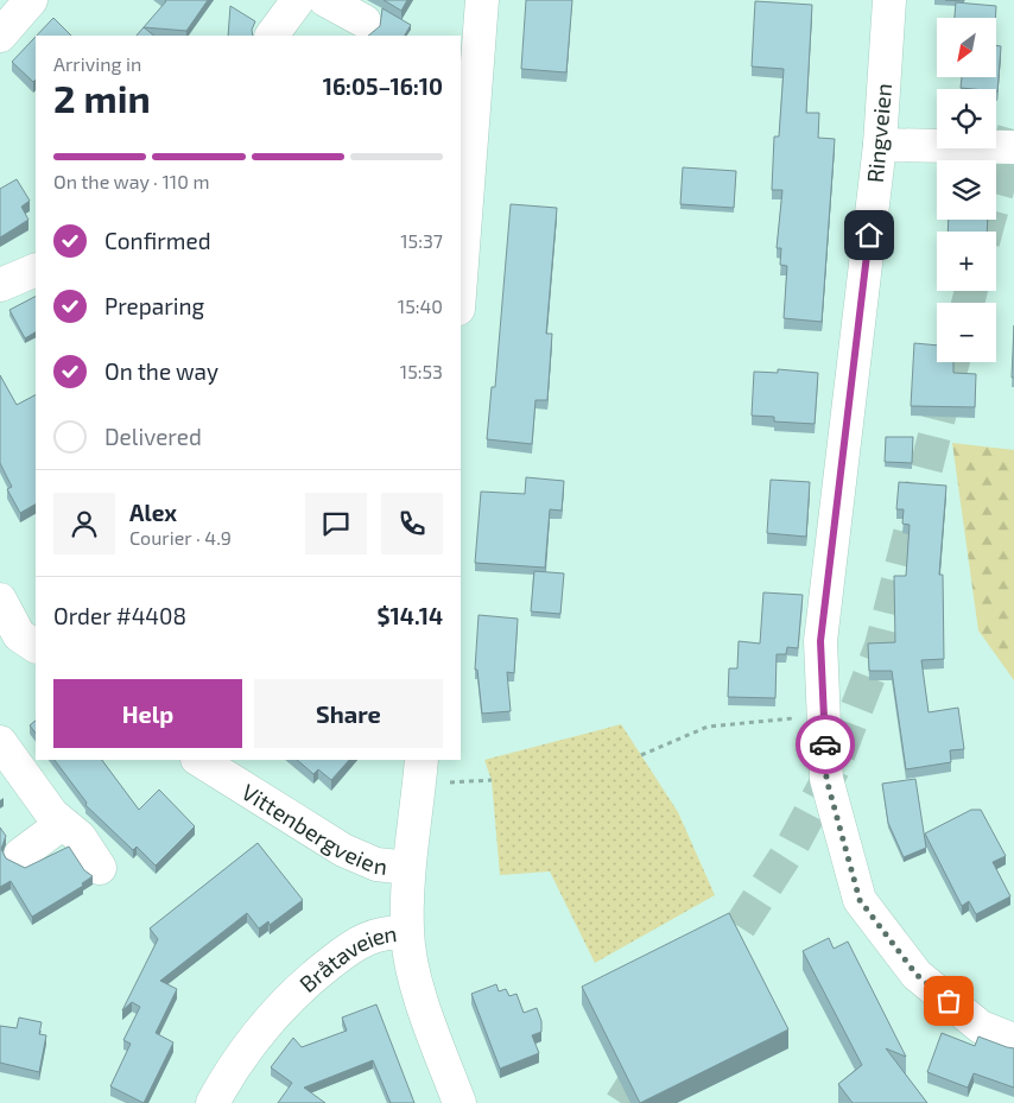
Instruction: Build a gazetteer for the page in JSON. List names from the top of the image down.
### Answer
{
  "streets": {
    "street": ["Ringveien", "Vittenbergveien", "Bråtaveien"]
  },
  "crossings": [
    ["Vittenbergveien", "Bråtaveien"]
  ],
  "north": "bottom left",
  "page": {
    "map_buttons": ["+", "−"],
    "heading": ["2 min", "Arriving in", "16:05–16:10"],
    "panel": [
      "Alex",
      "Courier · 4.9",
      "Order #4408",
      "$14.14"
    ],
    "bar": "On the way · 110 m",
    "list": [
      ["Confirmed", "15:37"],
      ["Preparing", "15:40"],
      ["On the way", "15:53"],
      "Delivered"
    ],
    "buttons": ["Help", "Share"]
  }
}
